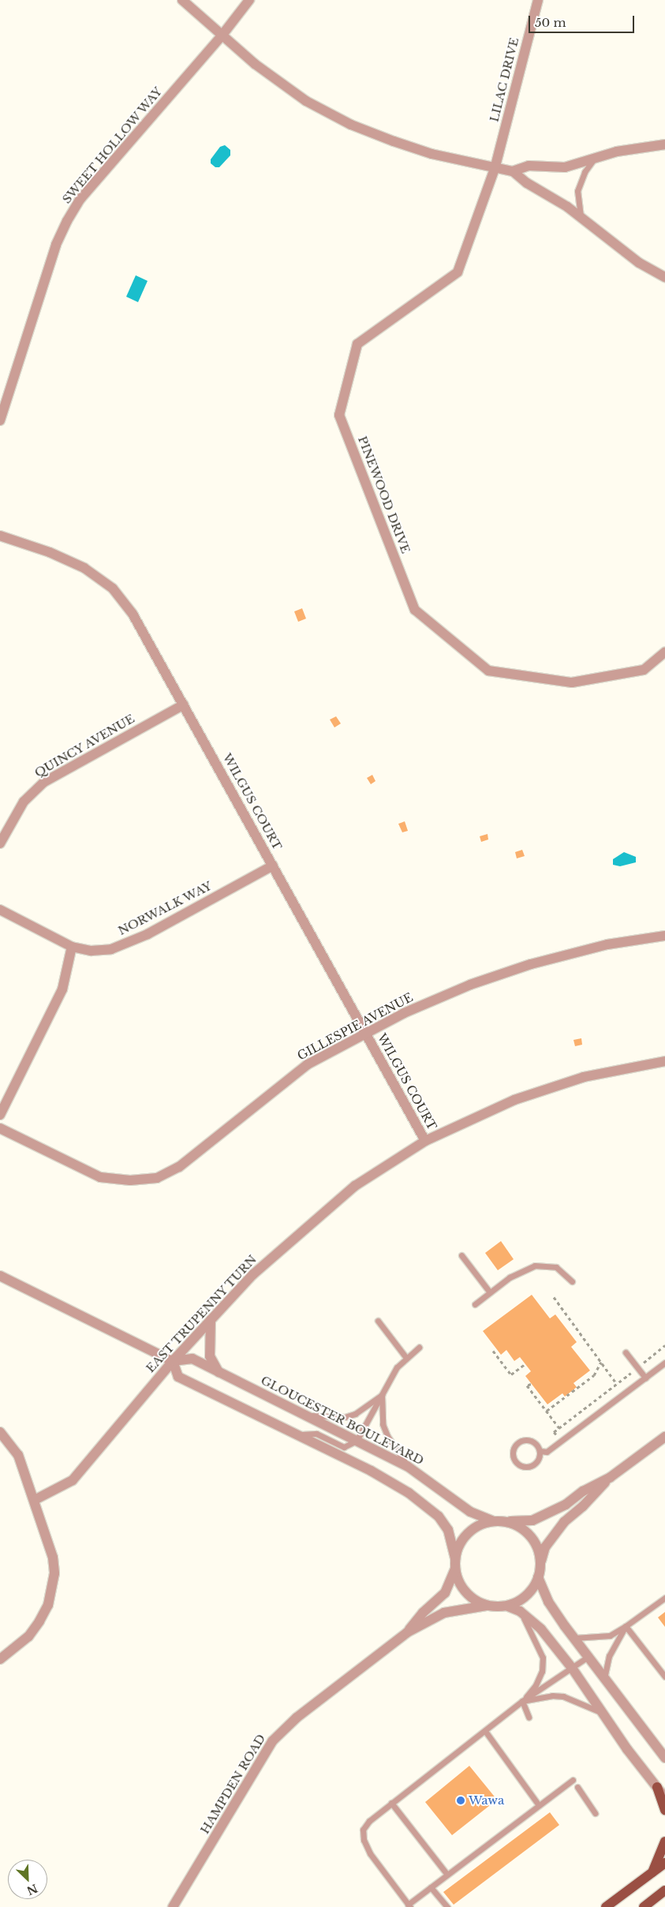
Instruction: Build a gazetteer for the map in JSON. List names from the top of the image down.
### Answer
{
  "streets": {
    "street": [
      "LILAC DRIVE",
      "SWEET HOLLOW WAY",
      "PINEWOOD DRIVE",
      "QUINCY AVENUE",
      "WILGUS COURT",
      "NORWALK WAY",
      "GILLESPIE AVENUE",
      "EAST TRUPENNY TURN",
      "GLOUCESTER BOULEVARD",
      "HAMPDEN ROAD"
    ]
  },
  "crossings": [
    ["LILAC DRIVE", "PINEWOOD DRIVE"],
    ["QUINCY AVENUE", "WILGUS COURT"],
    ["WILGUS COURT", "NORWALK WAY"],
    ["WILGUS COURT", "GILLESPIE AVENUE"],
    ["WILGUS COURT", "EAST TRUPENNY TURN"],
    ["EAST TRUPENNY TURN", "GLOUCESTER BOULEVARD"],
    ["GLOUCESTER BOULEVARD", "HAMPDEN ROAD"]
  ],
  "places": ["Wawa"],
  "scale_bar": "50 m",
  "north": "bottom right"
}
